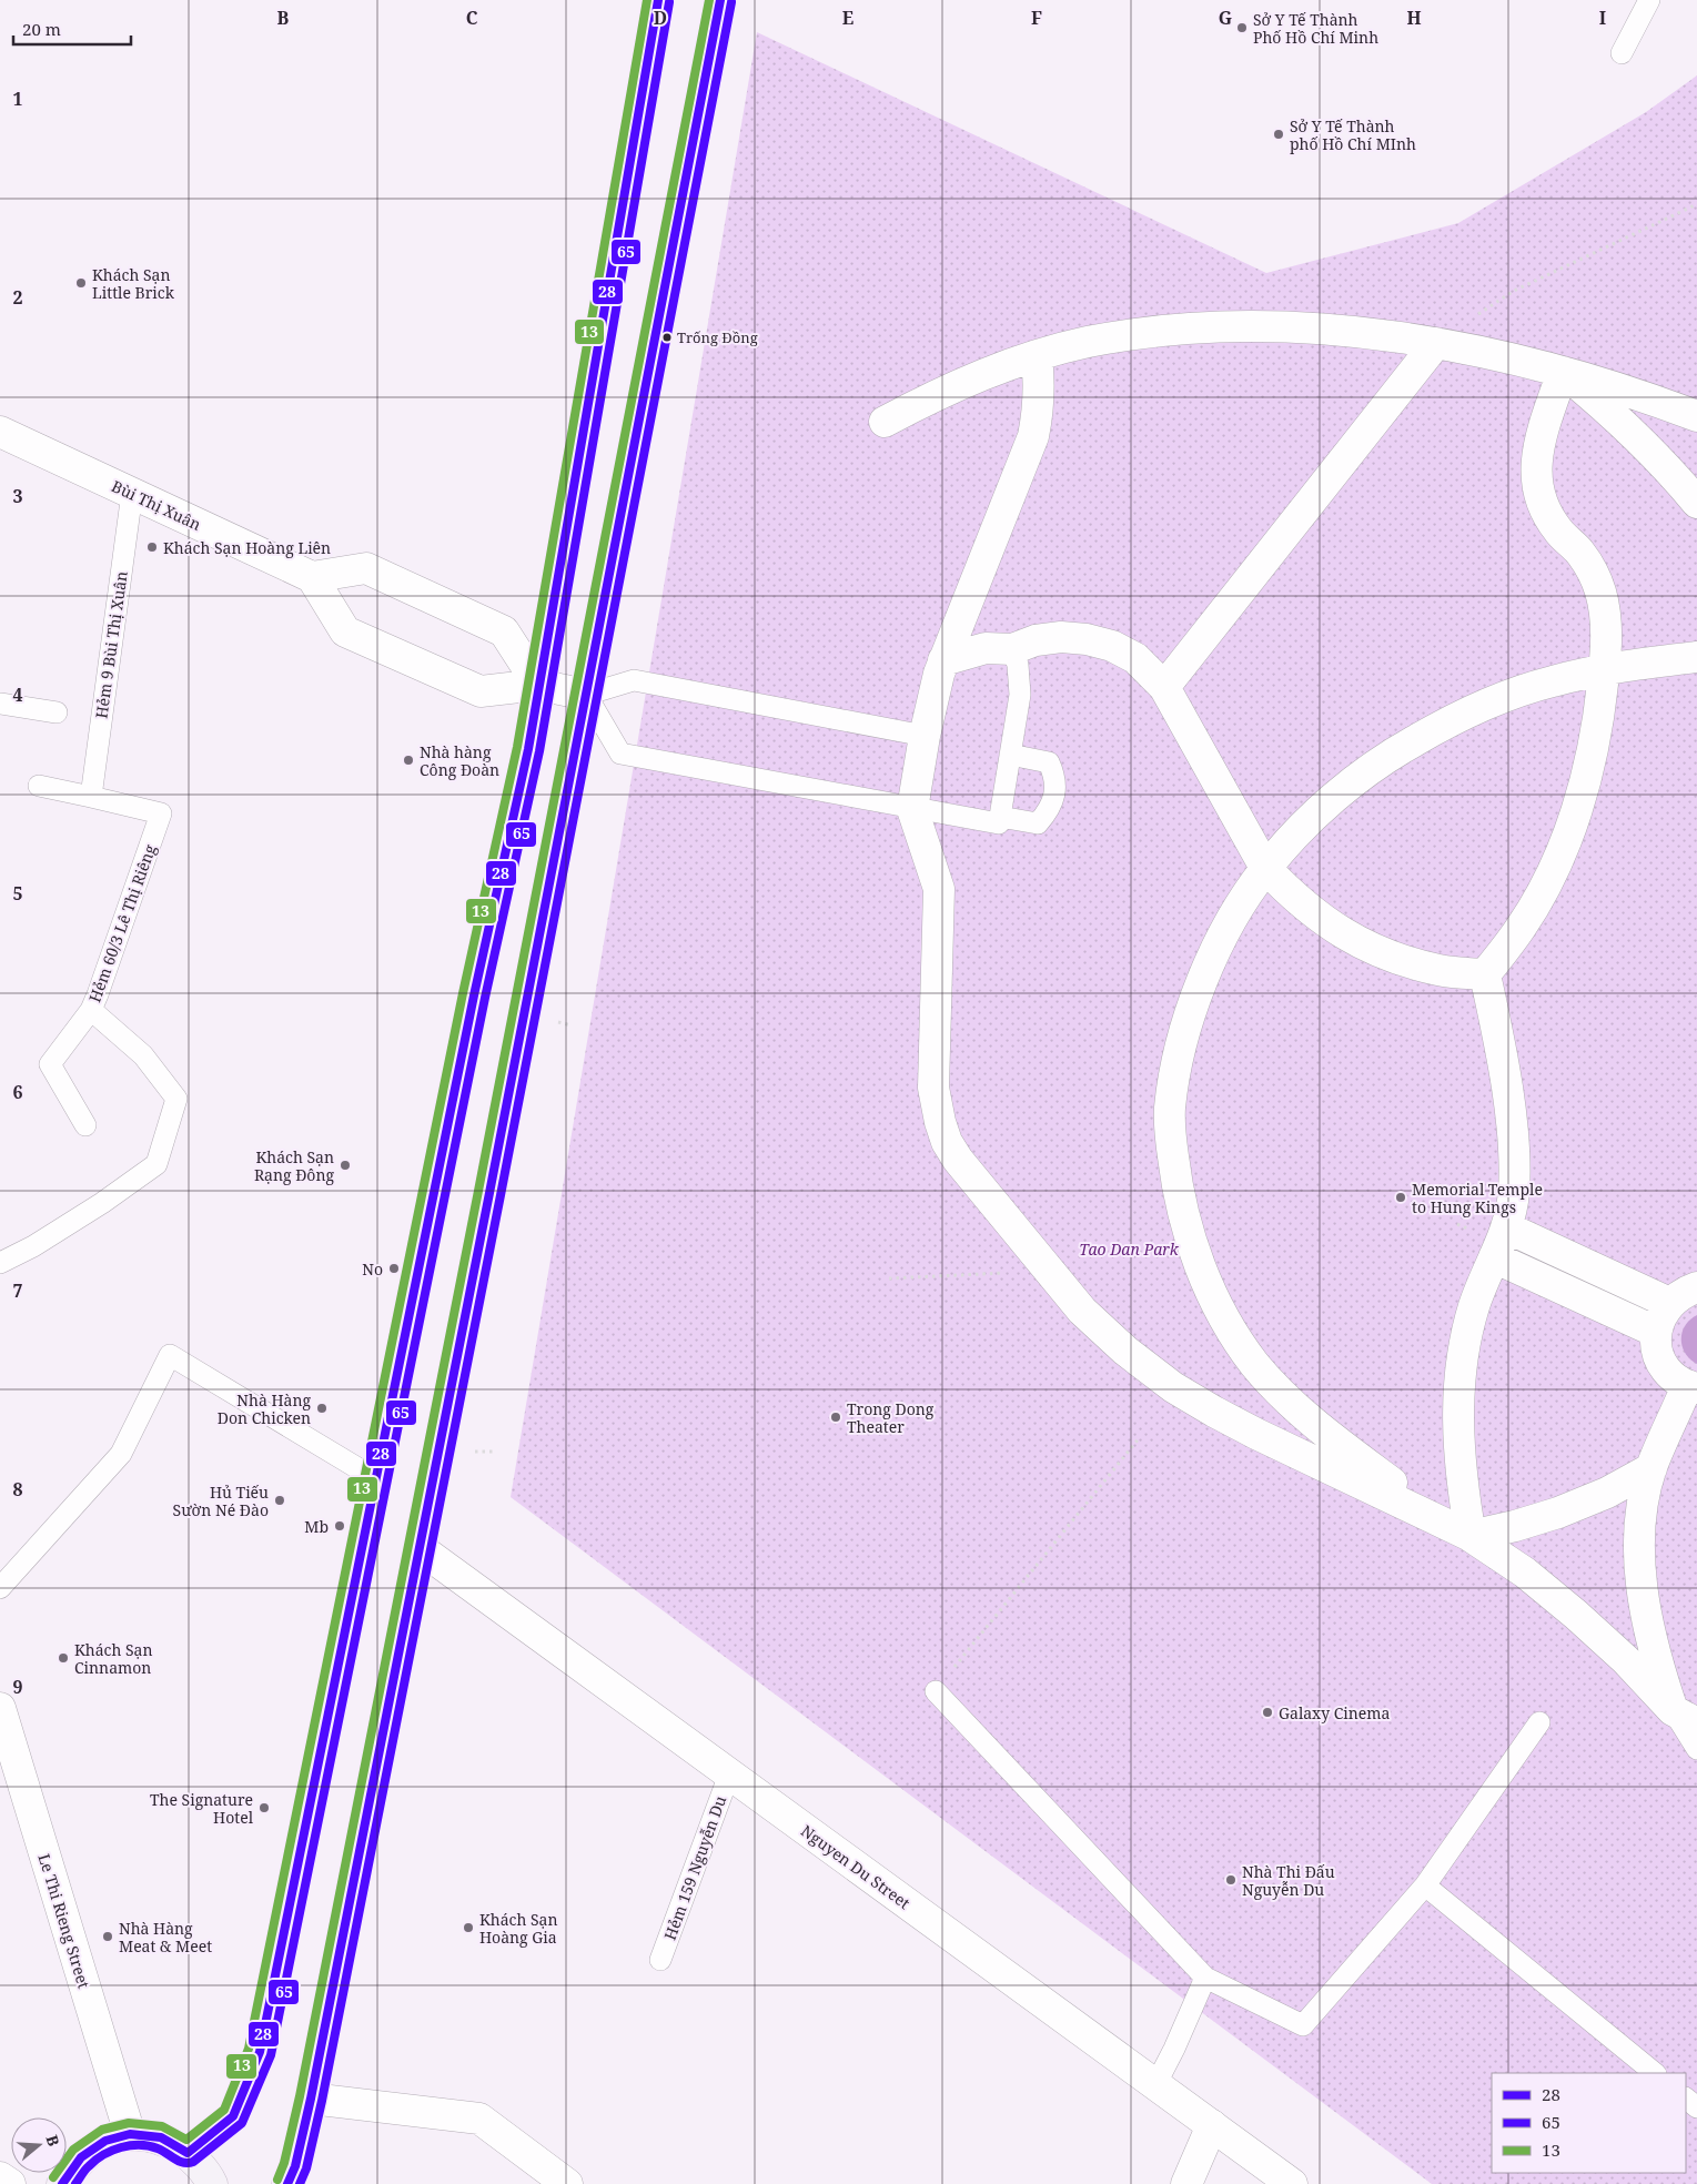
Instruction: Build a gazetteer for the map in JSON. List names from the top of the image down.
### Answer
{
  "streets": {
    "street": ["Bùi Thị Xuân", "Nguyen Du Street", "Le Thi Rieng Street"],
    "lane": ["Hẻm 9 Bùi Thị Xuân", "Hẻm 60/3 Lê Thị Riêng", "Hẻm 159 Nguyễn Du"]
  },
  "crossings": [
    ["Bùi Thị Xuân", "Hẻm 9 Bùi Thị Xuân"],
    ["Hẻm 9 Bùi Thị Xuân", "Hẻm 60/3 Lê Thị Riêng"],
    ["Nguyen Du Street", "Hẻm 159 Nguyễn Du"]
  ],
  "parks": ["Tao Dan Park"],
  "places": [
    "Sở Y Tế Thành Phố Hồ Chí Minh",
    "Sở Y Tế Thành phố Hồ Chí MInh",
    "Khách Sạn Little Brick",
    "Trống Đồng",
    "Khách Sạn Hoàng Liên",
    "Nhà hàng Công Đoàn",
    "Khách Sạn Rạng Đông",
    "Memorial Temple to Hung Kings",
    "No",
    "Nhà Hàng Don Chicken",
    "Trong Dong Theater",
    "Hủ Tiếu Sườn Né Đào",
    "Mb",
    "Khách Sạn Cinnamon",
    "Galaxy Cinema",
    "The Signature Hotel",
    "Nhà Thi Đấu Nguyễn Du",
    "Khách Sạn Hoàng Gia",
    "Nhà Hàng Meat & Meet"
  ],
  "lines": ["transit line 28", "transit line 13", "transit line 65"],
  "legend": ["28", "65", "13"],
  "scale_bar": "20 m",
  "north": "right",
  "grid": {
    "columns": [
      "B",
      "C",
      "D",
      "E",
      "F",
      "G",
      "H",
      "I"
    ],
    "rows": [
      "1",
      "2",
      "3",
      "4",
      "5",
      "6",
      "7",
      "8",
      "9"
    ]
  }
}
